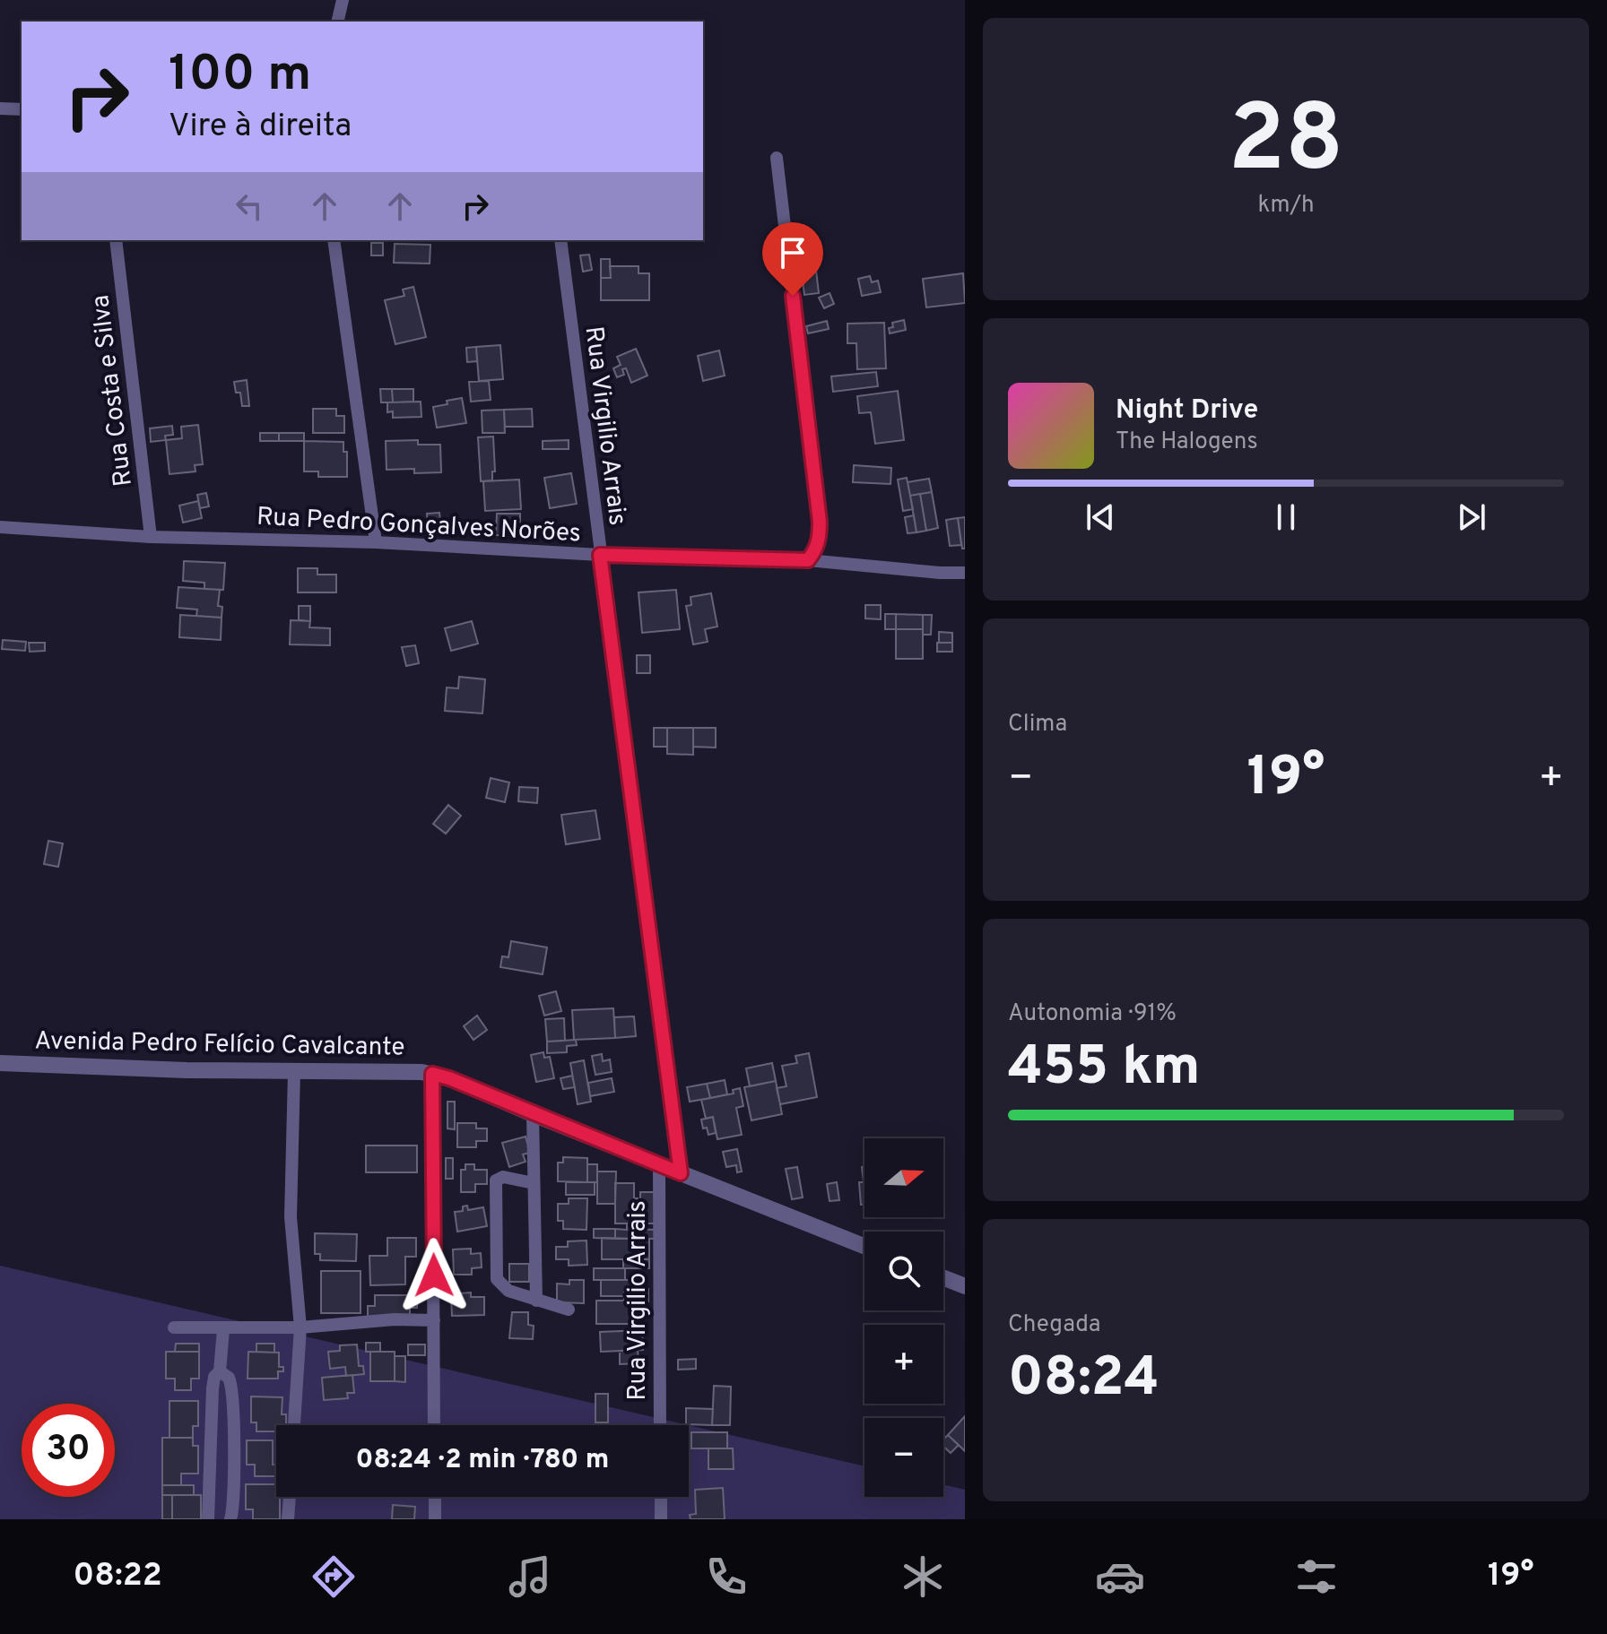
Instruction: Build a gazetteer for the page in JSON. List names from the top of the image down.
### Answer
{
  "streets": {
    "street": [
      "Rua Costa e Silva",
      "Rua Virgilio Arrais",
      "Rua Pedro Gonçalves Norões",
      "Avenida Pedro Felício Cavalcante"
    ]
  },
  "crossings": [
    ["Rua Costa e Silva", "Rua Pedro Gonçalves Norões"],
    ["Rua Virgilio Arrais", "Rua Pedro Gonçalves Norões"],
    ["Rua Virgilio Arrais", "Avenida Pedro Felício Cavalcante"]
  ],
  "north": "right",
  "page": {
    "tile": [
      ["28", "km/h"],
      "Clima",
      ["Autonomia · 91%", "455 km"],
      ["Chegada", "08:24"]
    ],
    "turn": ["100 m", "Vire à direita"],
    "song": ["Night Drive", "The Halogens"],
    "heat": ["−", "19°", "+"],
    "map_buttons": ["+", "−"],
    "limit": "30",
    "trip": "08:24 · 2 min · 780 m",
    "tabs": ["08:22", "19°"]
  }
}
